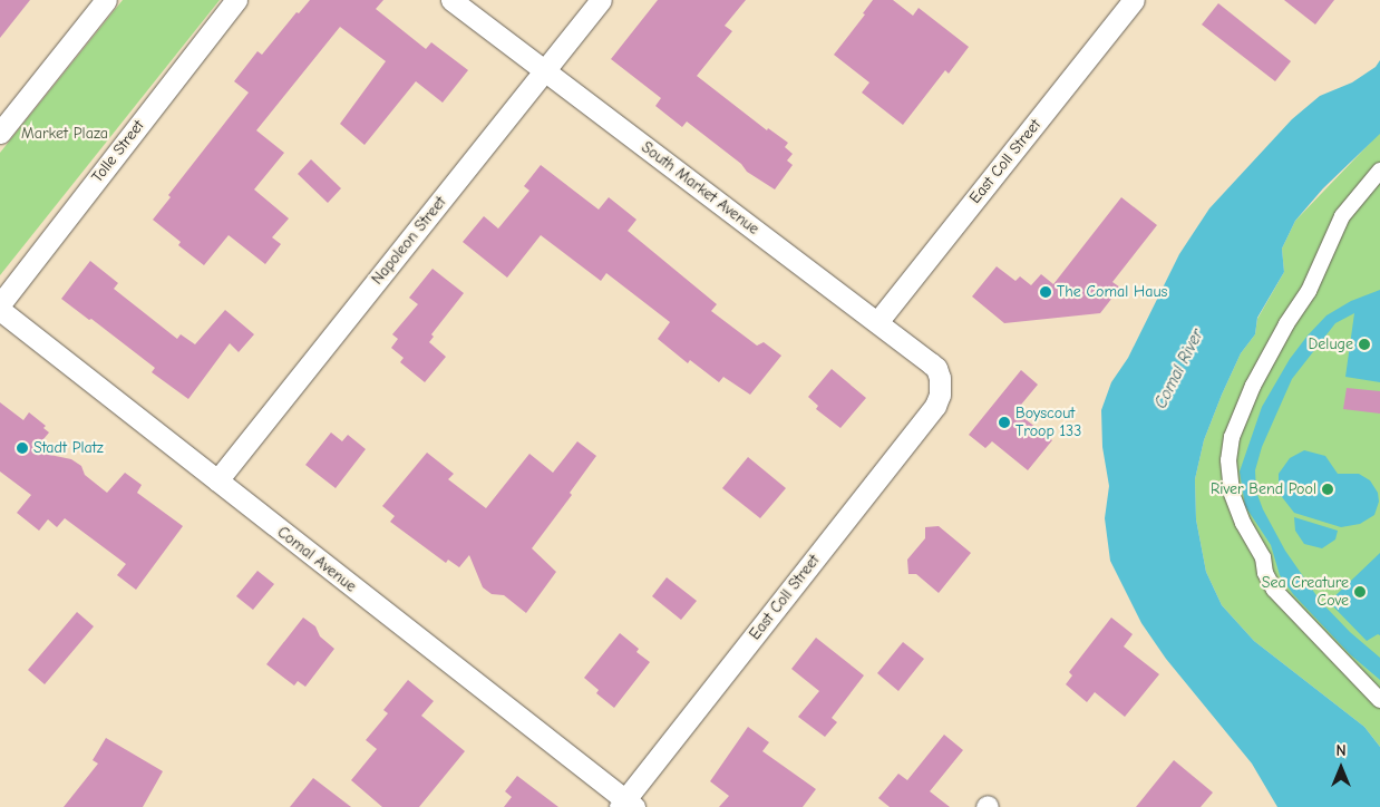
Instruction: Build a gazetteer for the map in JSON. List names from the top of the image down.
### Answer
{
  "streets": {
    "street": [
      "Tolle Street",
      "East Coll Street",
      "South Market Avenue",
      "Napoleon Street",
      "Comal Avenue"
    ]
  },
  "crossings": [
    ["East Coll Street", "South Market Avenue"],
    ["East Coll Street", "Comal Avenue"],
    ["South Market Avenue", "Napoleon Street"],
    ["Napoleon Street", "Comal Avenue"]
  ],
  "water": ["Comal River"],
  "parks": ["Market Plaza"],
  "places": [
    "The Comal Haus",
    "Deluge",
    "Boyscout Troop 133",
    "Stadt Platz",
    "River Bend Pool",
    "Sea Creature Cove"
  ],
  "north": "top"
}
